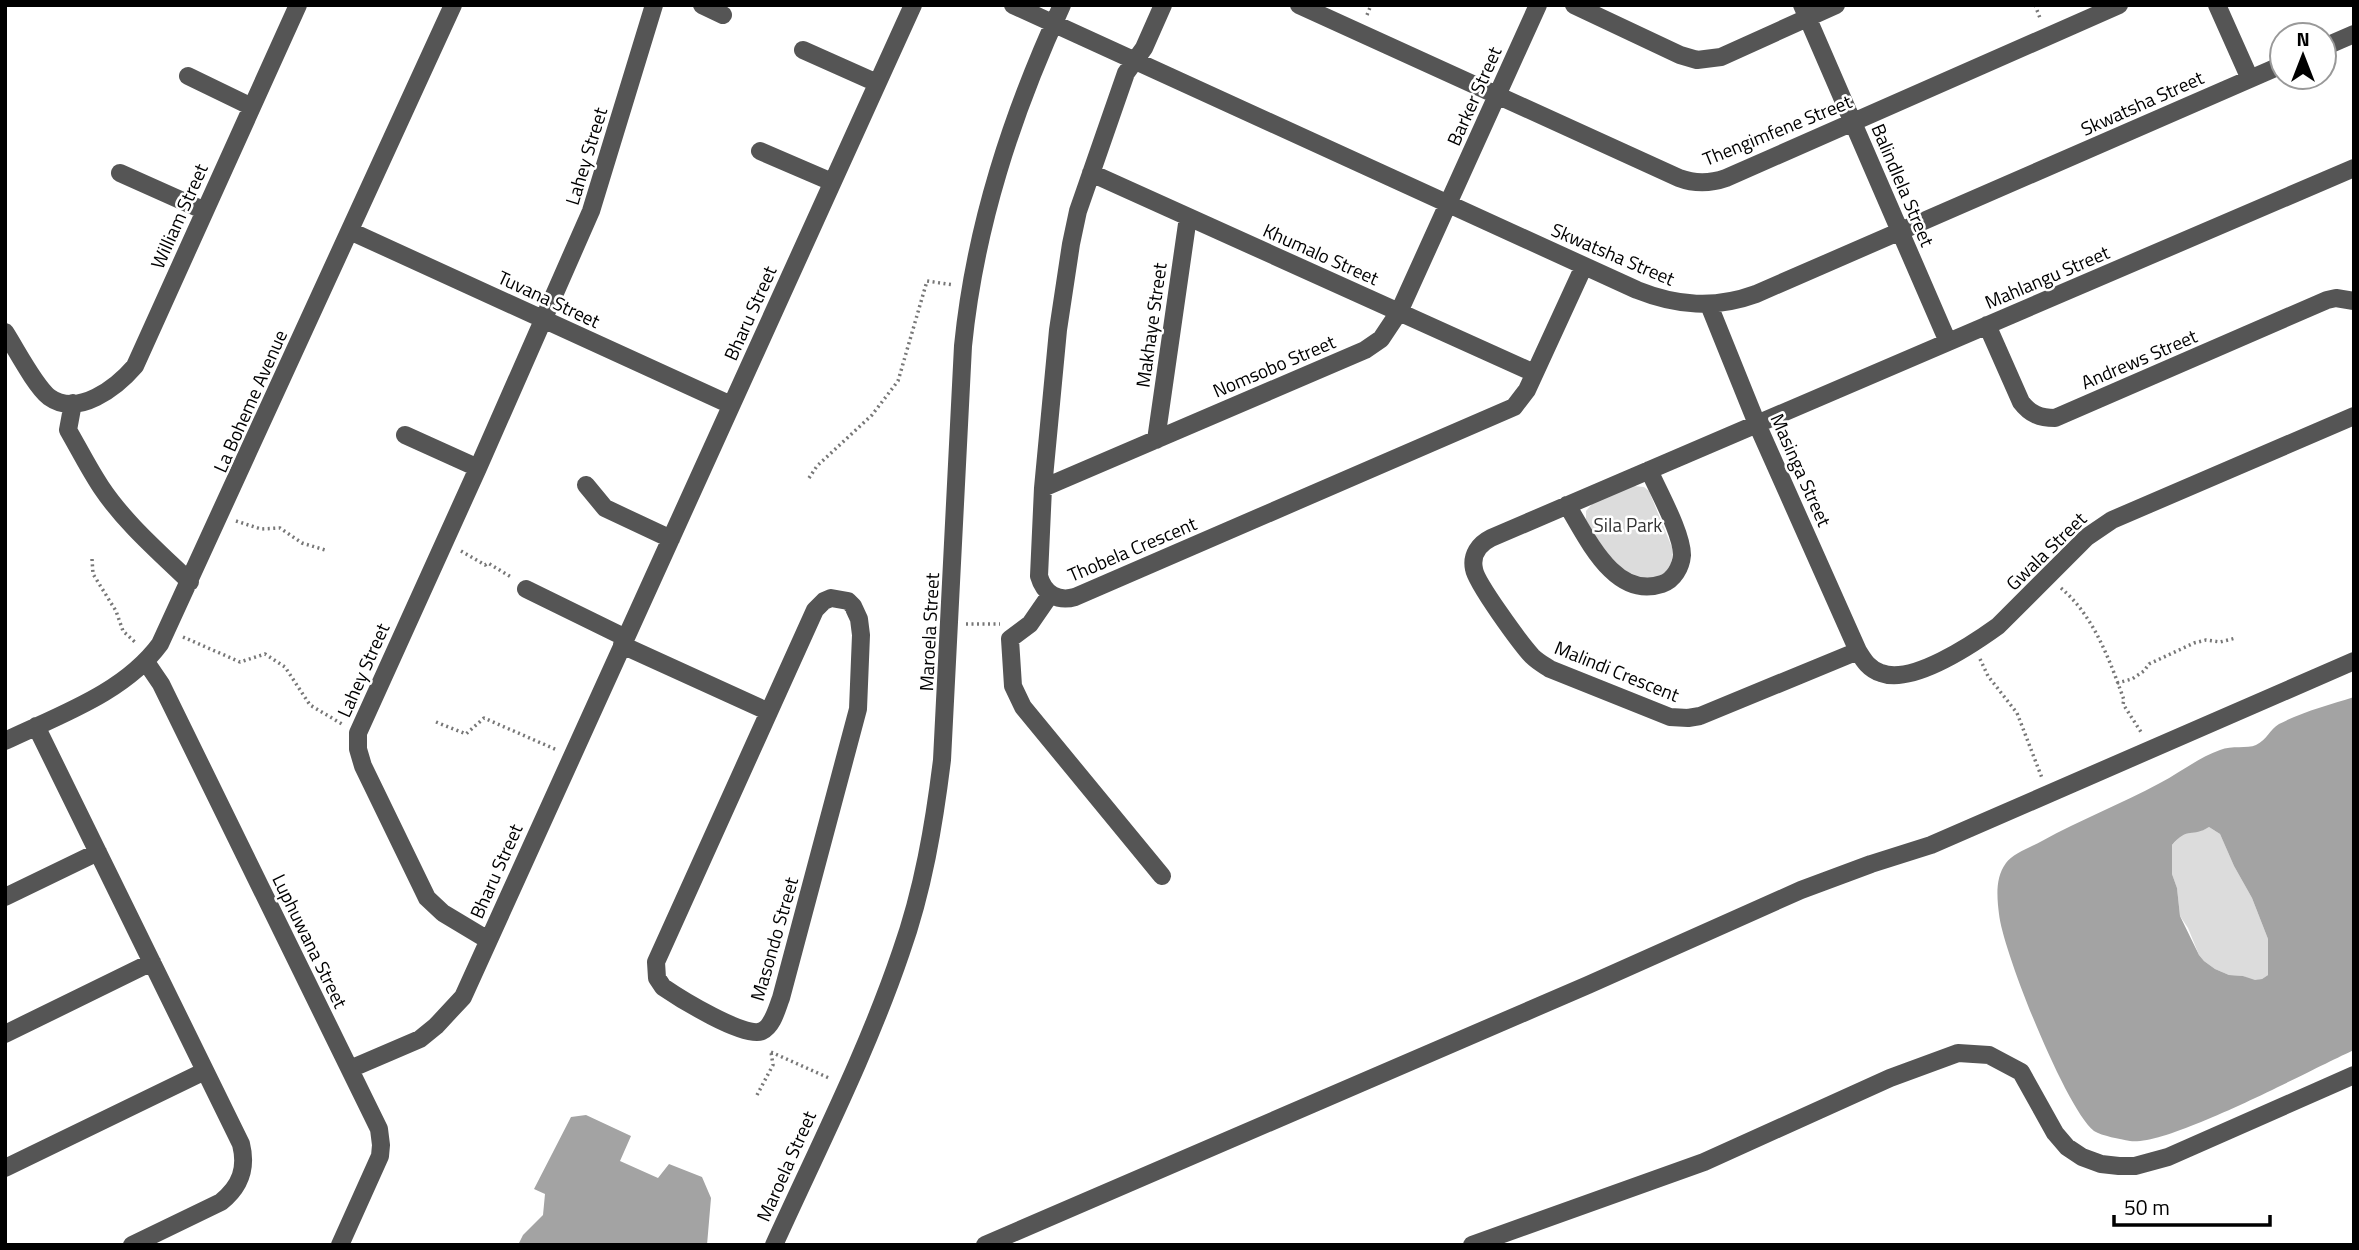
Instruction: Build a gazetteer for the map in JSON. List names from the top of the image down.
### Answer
{
  "streets": {
    "street": [
      "Barker Street",
      "Skwatsha Street",
      "Thengimfene Street",
      "Lahey Street",
      "Balindlela Street",
      "William Street",
      "Khumalo Street",
      "Mahlangu Street",
      "Tuvana Street",
      "Bharu Street",
      "Makhaye Street",
      "Andrews Street",
      "Nomsobo Street",
      "La Boheme Avenue",
      "Masinga Street",
      "Thobela Crescent",
      "Gwala Street",
      "Maroela Street",
      "Malindi Crescent",
      "Masondo Street",
      "Luphuwana Street"
    ]
  },
  "crossings": [
    ["Barker Street", "Skwatsha Street"],
    ["Barker Street", "Thengimfene Street"],
    ["Barker Street", "Nomsobo Street"],
    ["Skwatsha Street", "Balindlela Street"],
    ["Skwatsha Street", "Nomsobo Street"],
    ["Skwatsha Street", "Masinga Street"],
    ["Skwatsha Street", "Thobela Crescent"],
    ["Skwatsha Street", "Maroela Street"],
    ["Thengimfene Street", "Balindlela Street"],
    ["Lahey Street", "Tuvana Street"],
    ["Lahey Street", "Bharu Street"],
    ["Balindlela Street", "Mahlangu Street"],
    ["Khumalo Street", "Makhaye Street"],
    ["Khumalo Street", "Nomsobo Street"],
    ["Khumalo Street", "Thobela Crescent"],
    ["Mahlangu Street", "Andrews Street"],
    ["Mahlangu Street", "Masinga Street"],
    ["Mahlangu Street", "Malindi Crescent"],
    ["Tuvana Street", "Bharu Street"],
    ["Tuvana Street", "La Boheme Avenue"],
    ["Bharu Street", "Luphuwana Street"],
    ["Makhaye Street", "Nomsobo Street"],
    ["Nomsobo Street", "Thobela Crescent"],
    ["La Boheme Avenue", "Luphuwana Street"],
    ["Masinga Street", "Gwala Street"],
    ["Masinga Street", "Malindi Crescent"],
    ["Gwala Street", "Malindi Crescent"]
  ],
  "parks": ["Sila Park"],
  "scale_bar": "50 m",
  "north": "top"
}
